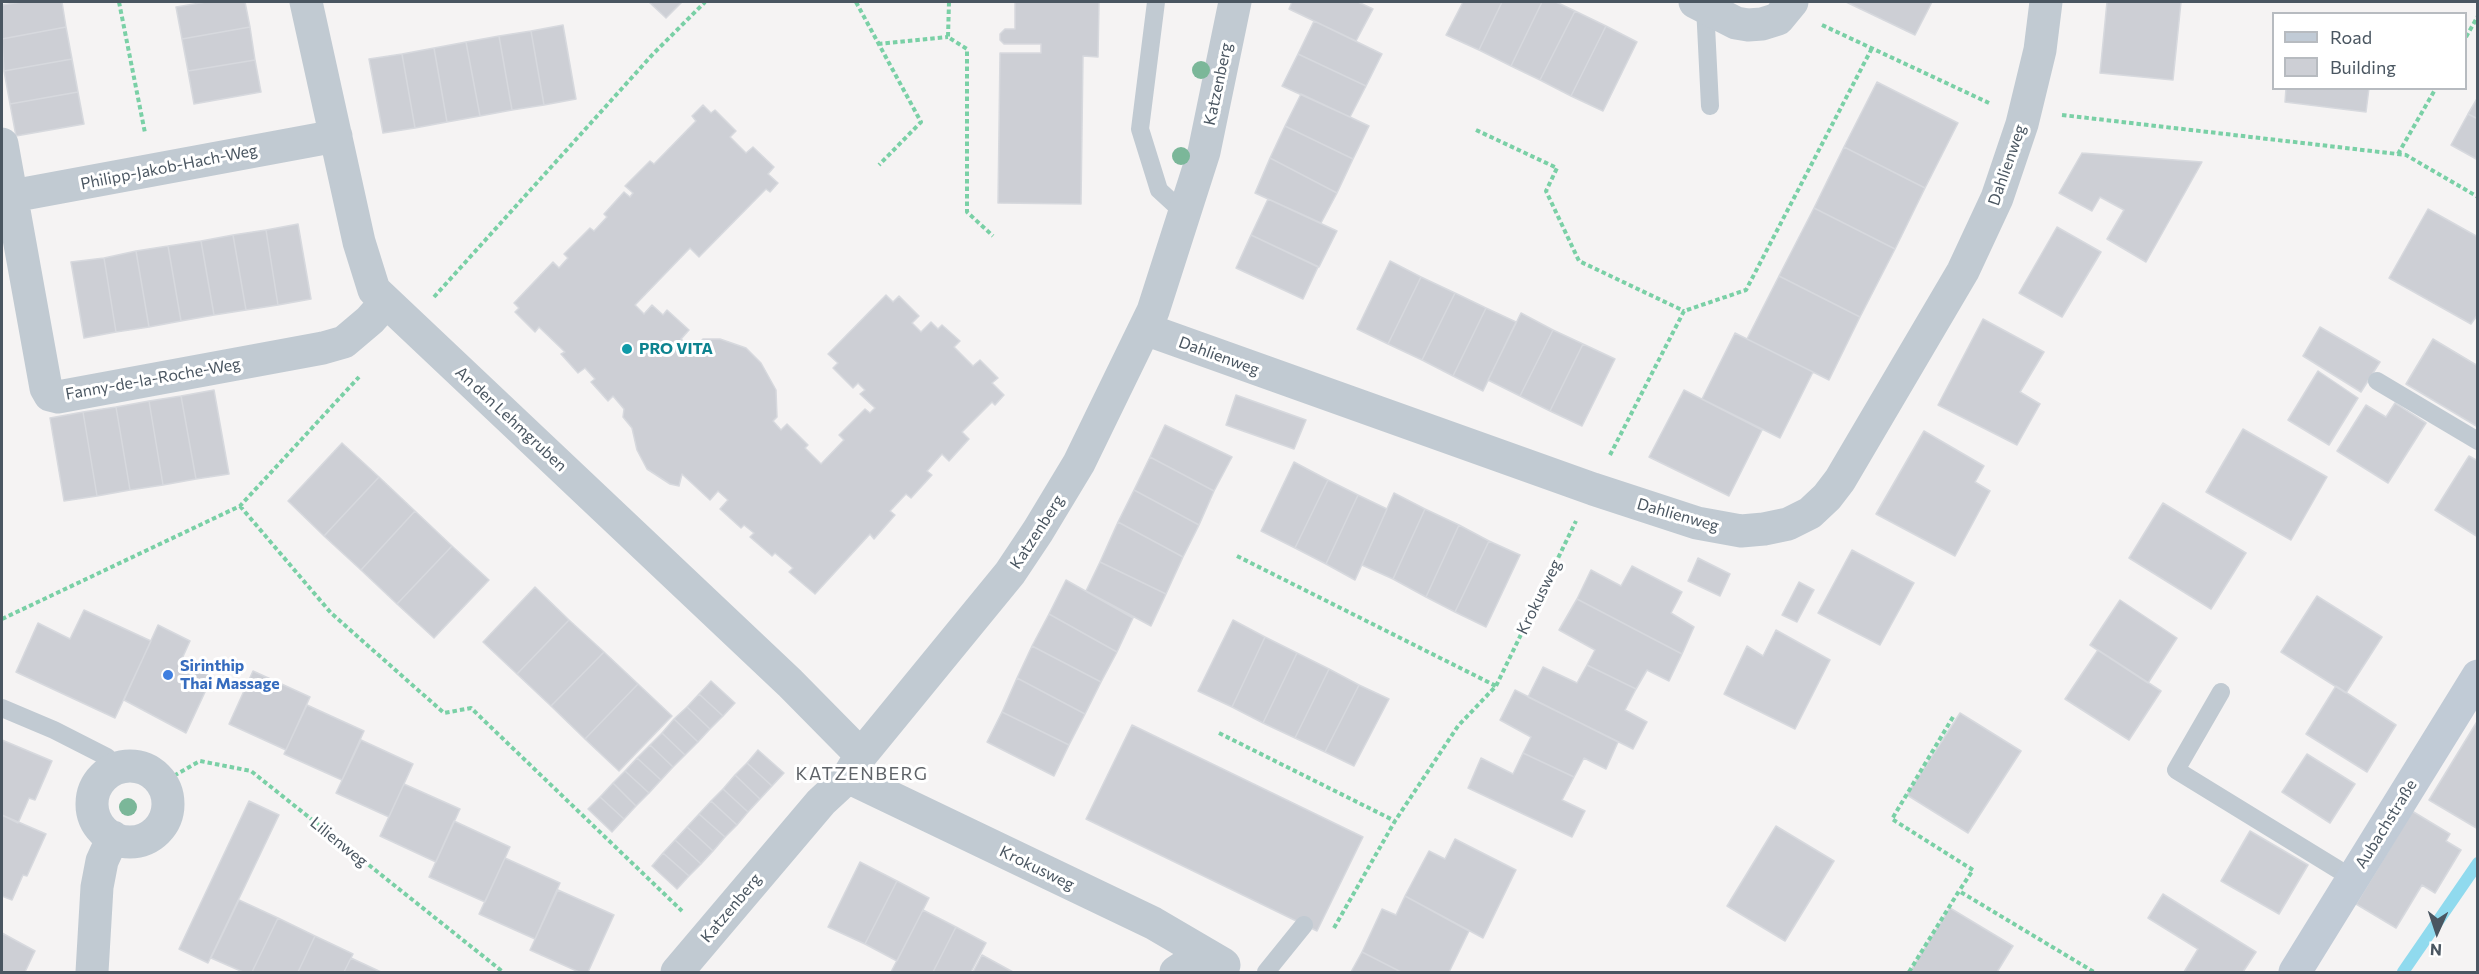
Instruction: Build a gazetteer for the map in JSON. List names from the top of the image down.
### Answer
{
  "streets": {
    "main road": ["Aubachstraße"],
    "street": [
      "Katzenberg",
      "Dahlienweg",
      "Philipp-Jakob-Hach-Weg",
      "Fanny-de-la-Roche-Weg",
      "An den Lehmgruben",
      "Krokusweg"
    ],
    "path": ["Lilienweg"]
  },
  "crossings": [
    ["Katzenberg", "Dahlienweg"],
    ["Katzenberg", "An den Lehmgruben"],
    ["Katzenberg", "Krokusweg"],
    ["Philipp-Jakob-Hach-Weg", "Fanny-de-la-Roche-Weg"],
    ["Philipp-Jakob-Hach-Weg", "An den Lehmgruben"],
    ["Fanny-de-la-Roche-Weg", "An den Lehmgruben"],
    ["An den Lehmgruben", "Krokusweg"]
  ],
  "districts": ["KATZENBERG"],
  "places": ["PRO VITA", "Sirinthip Thai Massage"],
  "legend": ["Road", "Building"],
  "north": "bottom"
}
